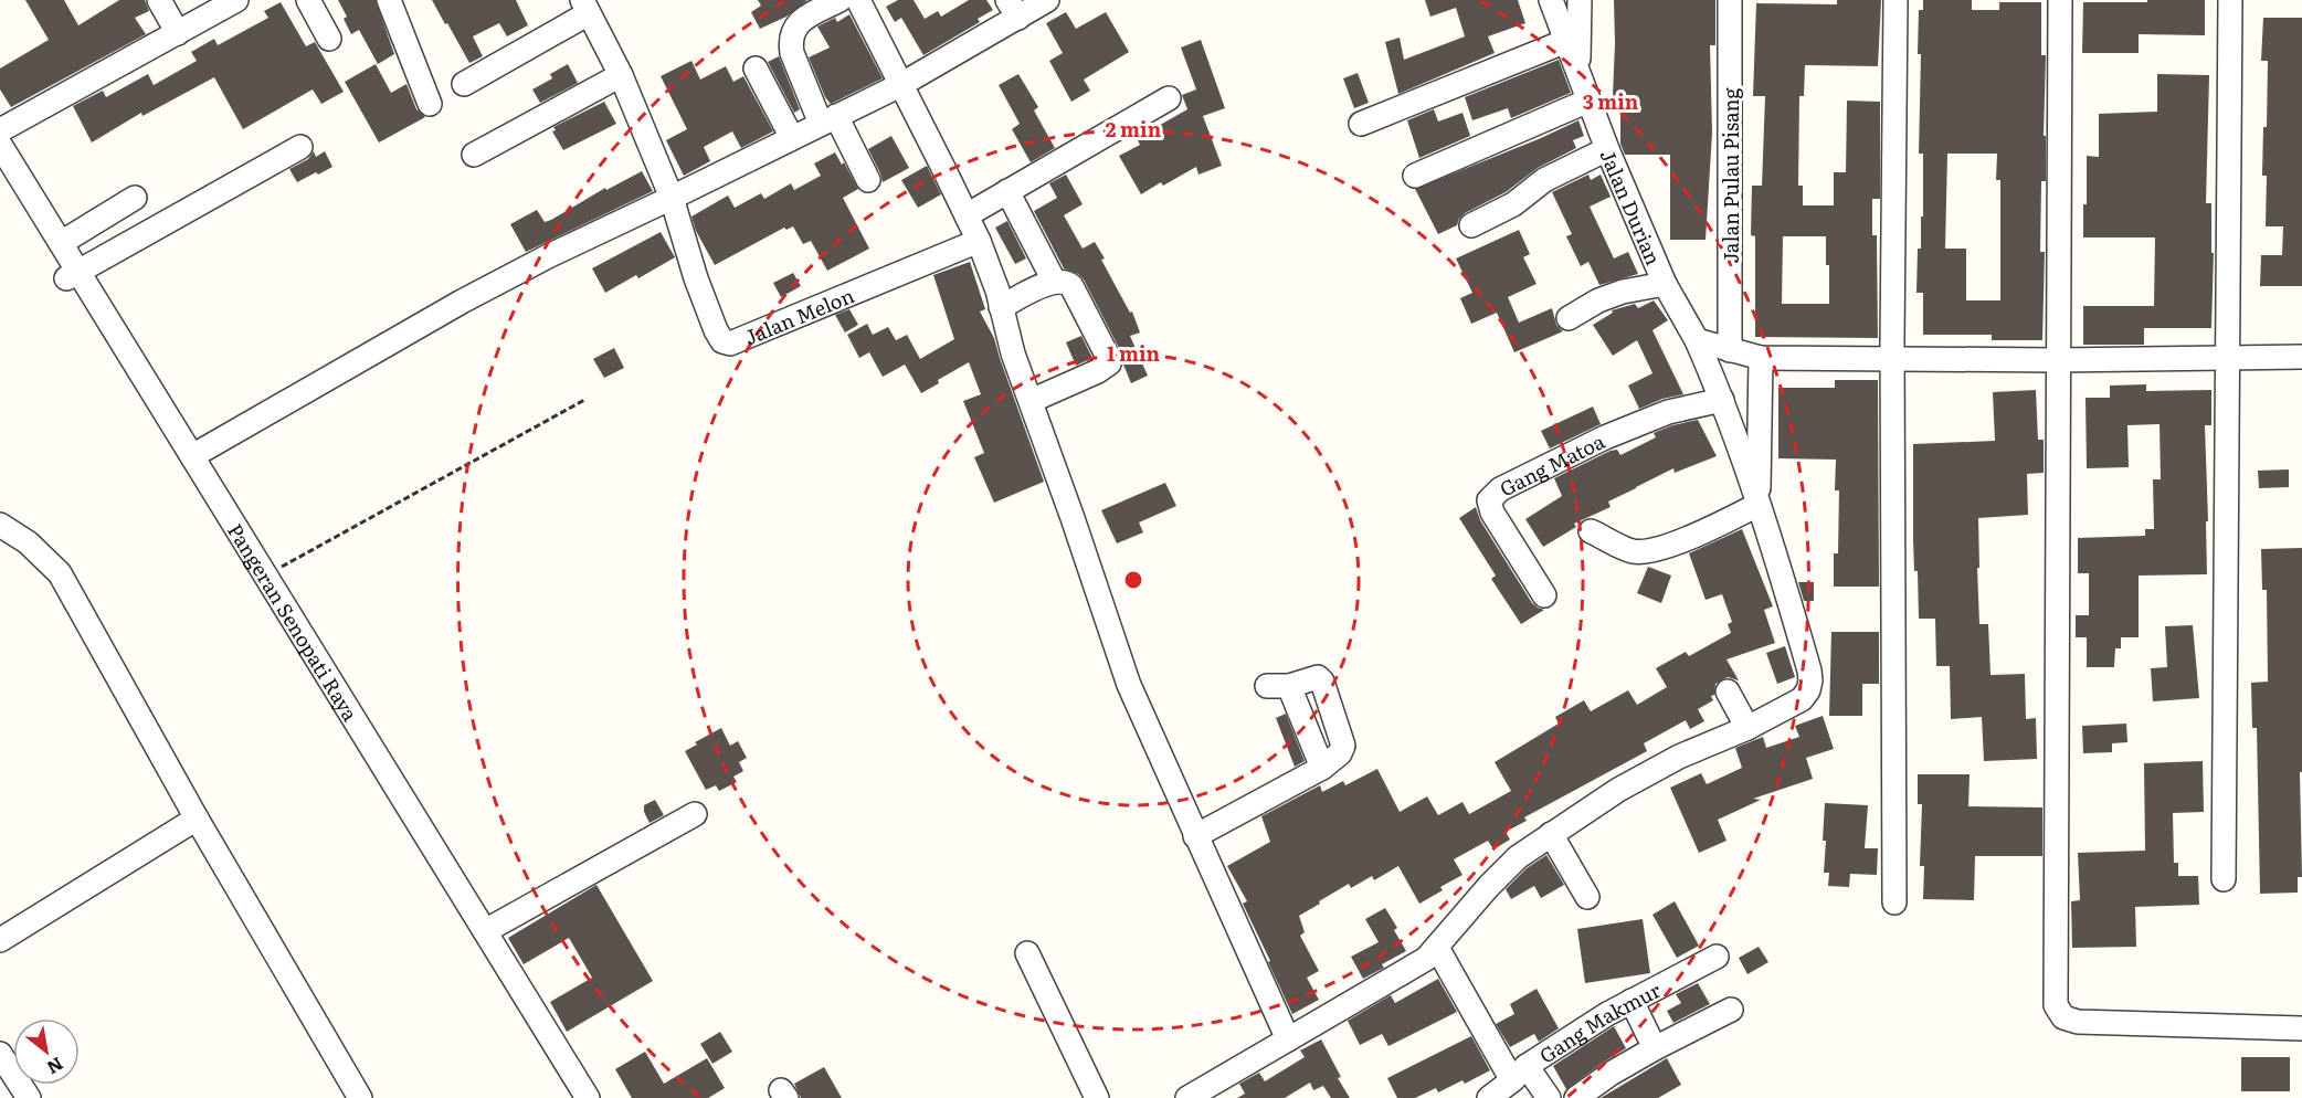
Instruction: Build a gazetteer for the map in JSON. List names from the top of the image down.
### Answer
{
  "streets": {
    "street": [
      "Jalan Pulau Pisang",
      "Jalan Durian",
      "Jalan Melon",
      "Gang Matoa",
      "Pangeran Senopati Raya",
      "Gang Makmur"
    ]
  },
  "crossings": [
    ["Jalan Durian", "Gang Matoa"]
  ],
  "north": "bottom right",
  "rings": ["3 min", "2 min", "1 min"]
}
